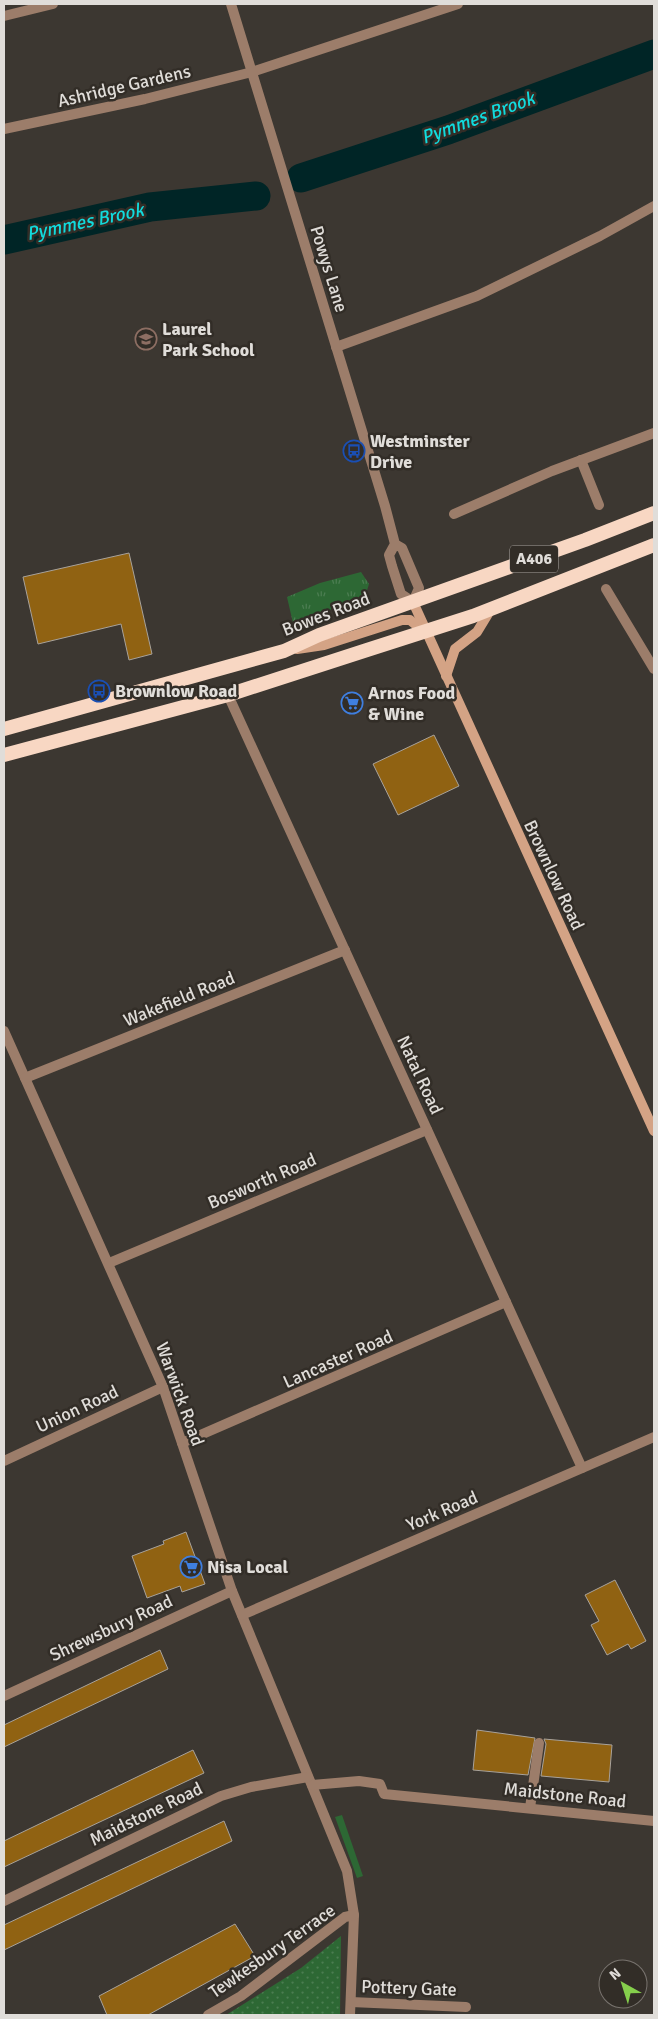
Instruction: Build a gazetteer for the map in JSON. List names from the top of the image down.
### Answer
{
  "streets": {
    "highway": ["A406", "Bowes Road"],
    "main road": ["Powys Lane", "Brownlow Road"],
    "street": [
      "Ashridge Gardens",
      "Wakefield Road",
      "Natal Road",
      "Bosworth Road",
      "Lancaster Road",
      "Warwick Road",
      "Union Road",
      "York Road",
      "Shrewsbury Road",
      "Maidstone Road",
      "Tewkesbury Terrace",
      "Pottery Gate"
    ]
  },
  "crossings": [
    ["Ashridge Gardens", "Powys Lane"],
    ["Powys Lane", "A406"],
    ["Powys Lane", "Bowes Road"],
    ["Powys Lane", "Brownlow Road"],
    ["A406", "Bowes Road"],
    ["A406", "Brownlow Road"],
    ["A406", "Natal Road"],
    ["Wakefield Road", "Natal Road"],
    ["Wakefield Road", "Warwick Road"],
    ["Natal Road", "Bosworth Road"],
    ["Natal Road", "Lancaster Road"],
    ["Natal Road", "York Road"],
    ["Bosworth Road", "Warwick Road"],
    ["Lancaster Road", "Warwick Road"],
    ["Warwick Road", "Union Road"],
    ["Warwick Road", "York Road"],
    ["Warwick Road", "Shrewsbury Road"],
    ["Warwick Road", "Maidstone Road"],
    ["Warwick Road", "Tewkesbury Terrace"]
  ],
  "water": ["Pymmes Brook"],
  "places": {
    "school or university": ["Laurel Park School"],
    "bus stop": ["Westminster Drive", "Brownlow Road"],
    "supermarket": ["Arnos Food & Wine", "Nisa Local"]
  },
  "north": "top left"
}
